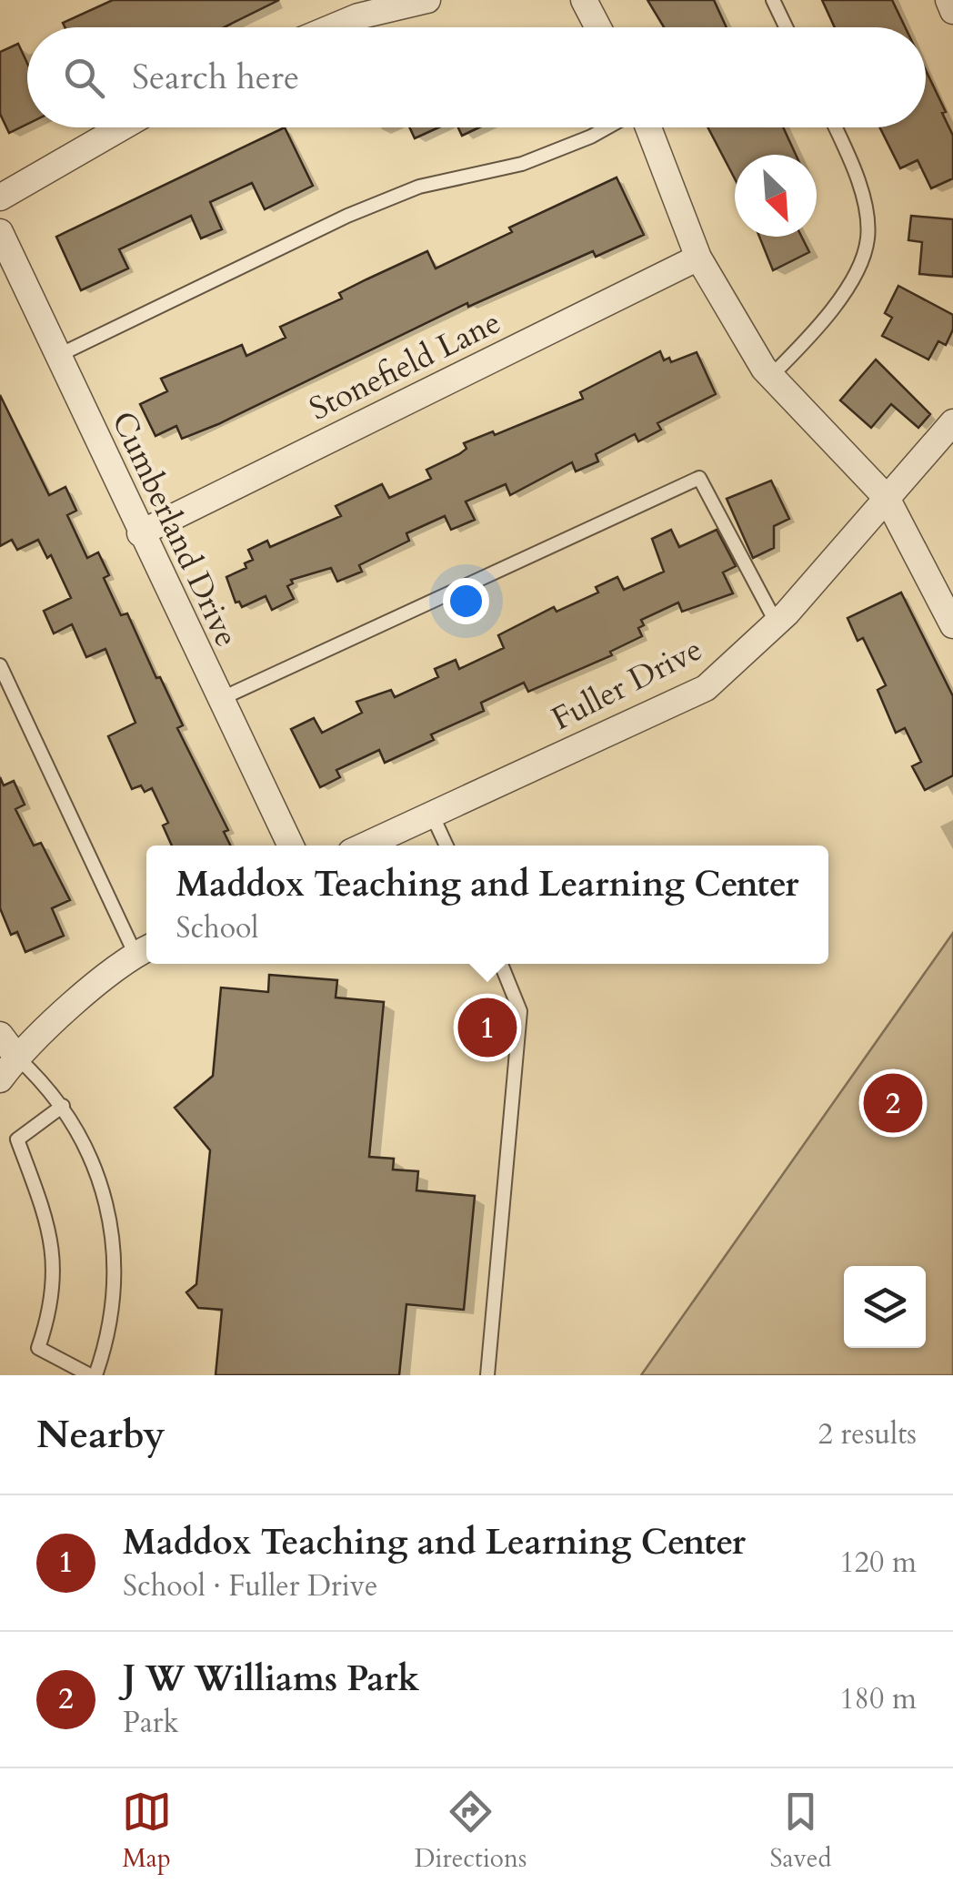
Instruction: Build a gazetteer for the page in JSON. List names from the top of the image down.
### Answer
{
  "streets": {
    "street": ["Stonefield Lane", "Cumberland Drive", "Fuller Drive"]
  },
  "crossings": [
    ["Stonefield Lane", "Cumberland Drive"]
  ],
  "north": "bottom right",
  "page": {
    "search": "Search here",
    "popup": ["Maddox Teaching and Learning Center", "School"],
    "pins": ["1", "2"],
    "heading": ["Nearby", "2 results"],
    "list": [
      {
        "mark": "1",
        "name": "Maddox Teaching and Learning Center",
        "note": "School · Fuller Drive",
        "value": "120 m"
      },
      {
        "mark": "2",
        "name": "J W Williams Park",
        "note": "Park",
        "value": "180 m"
      }
    ],
    "nav": ["Map", "Directions", "Saved"]
  }
}
